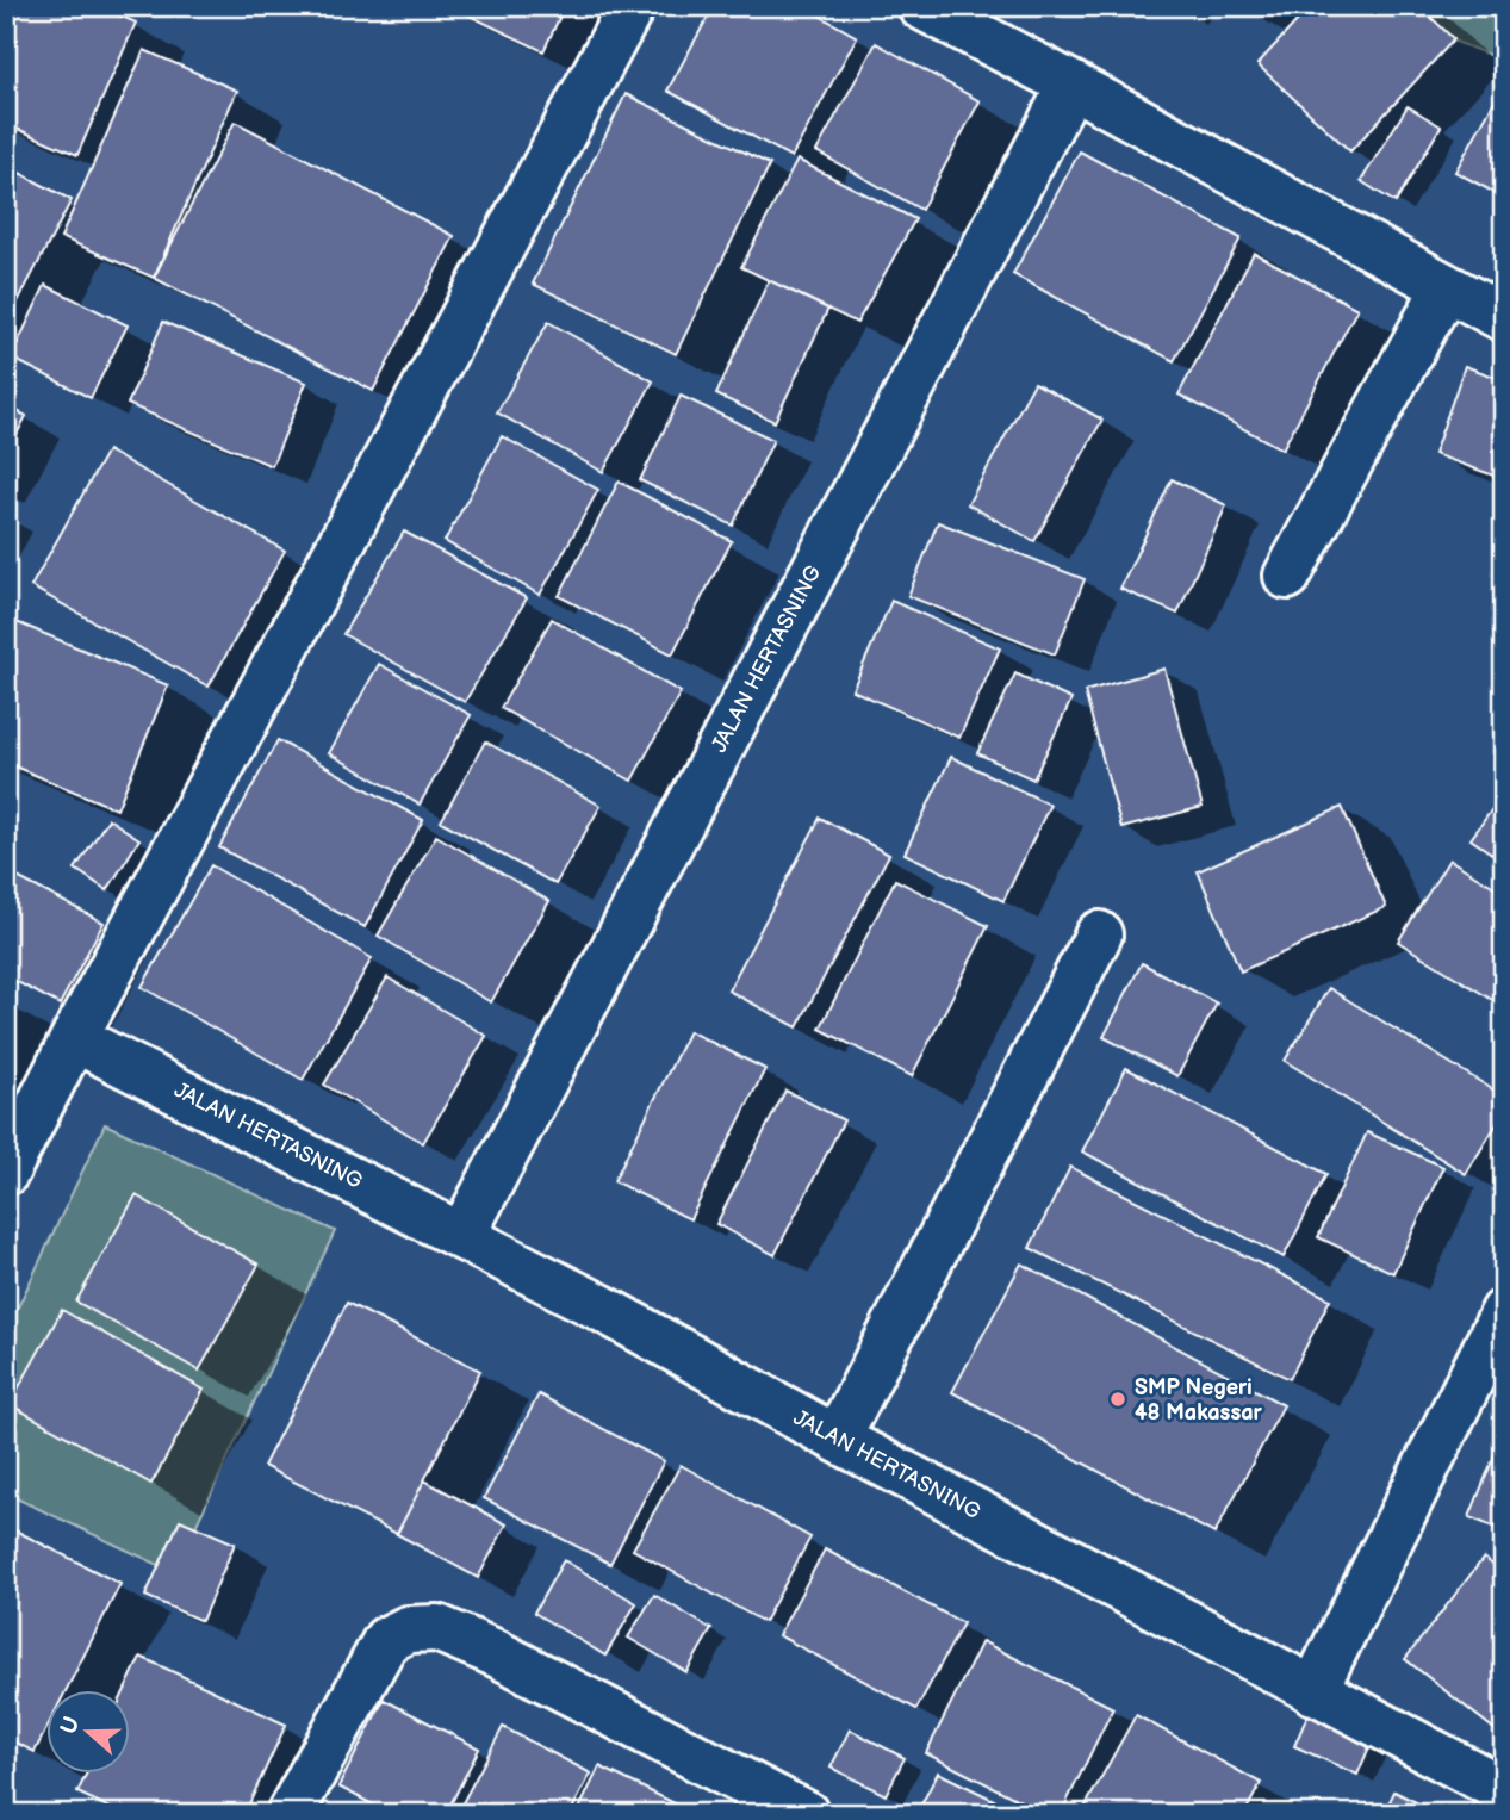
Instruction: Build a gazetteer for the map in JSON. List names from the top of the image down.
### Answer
{
  "streets": {
    "street": ["JALAN HERTASNING"]
  },
  "places": ["SMP Negeri 48 Makassar"],
  "north": "left"
}
